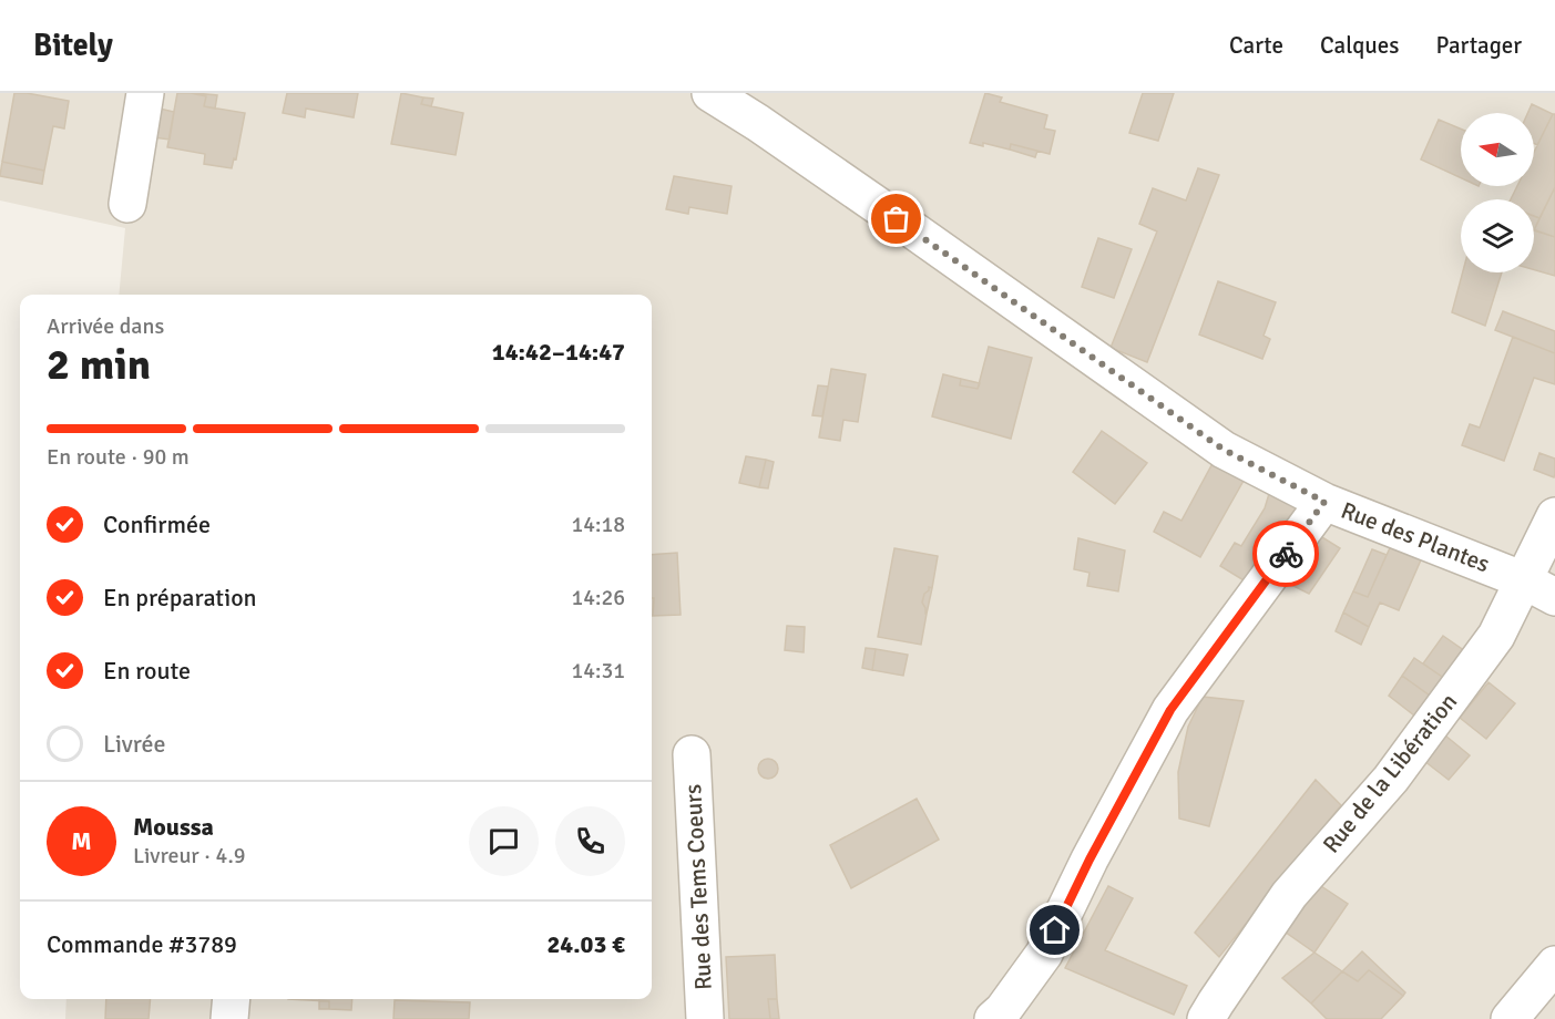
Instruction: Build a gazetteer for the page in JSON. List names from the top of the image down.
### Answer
{
  "streets": {
    "street": ["Rue des Plantes", "Rue de la Libération", "Rue des Tems Coeurs"]
  },
  "crossings": [
    ["Rue des Plantes", "Rue de la Libération"]
  ],
  "north": "left",
  "page": {
    "header": "Bitely",
    "nav": ["Carte", "Calques", "Partager"],
    "heading": ["2 min", "Arrivée dans", "14:42–14:47"],
    "panel": [
      "Moussa",
      "Livreur · 4.9",
      "Commande #3789",
      "24.03 €"
    ],
    "bar": "En route · 90 m",
    "list": [
      ["Confirmée", "14:18"],
      ["En préparation", "14:26"],
      ["En route", "14:31"],
      "Livrée"
    ],
    "round": "M"
  }
}
